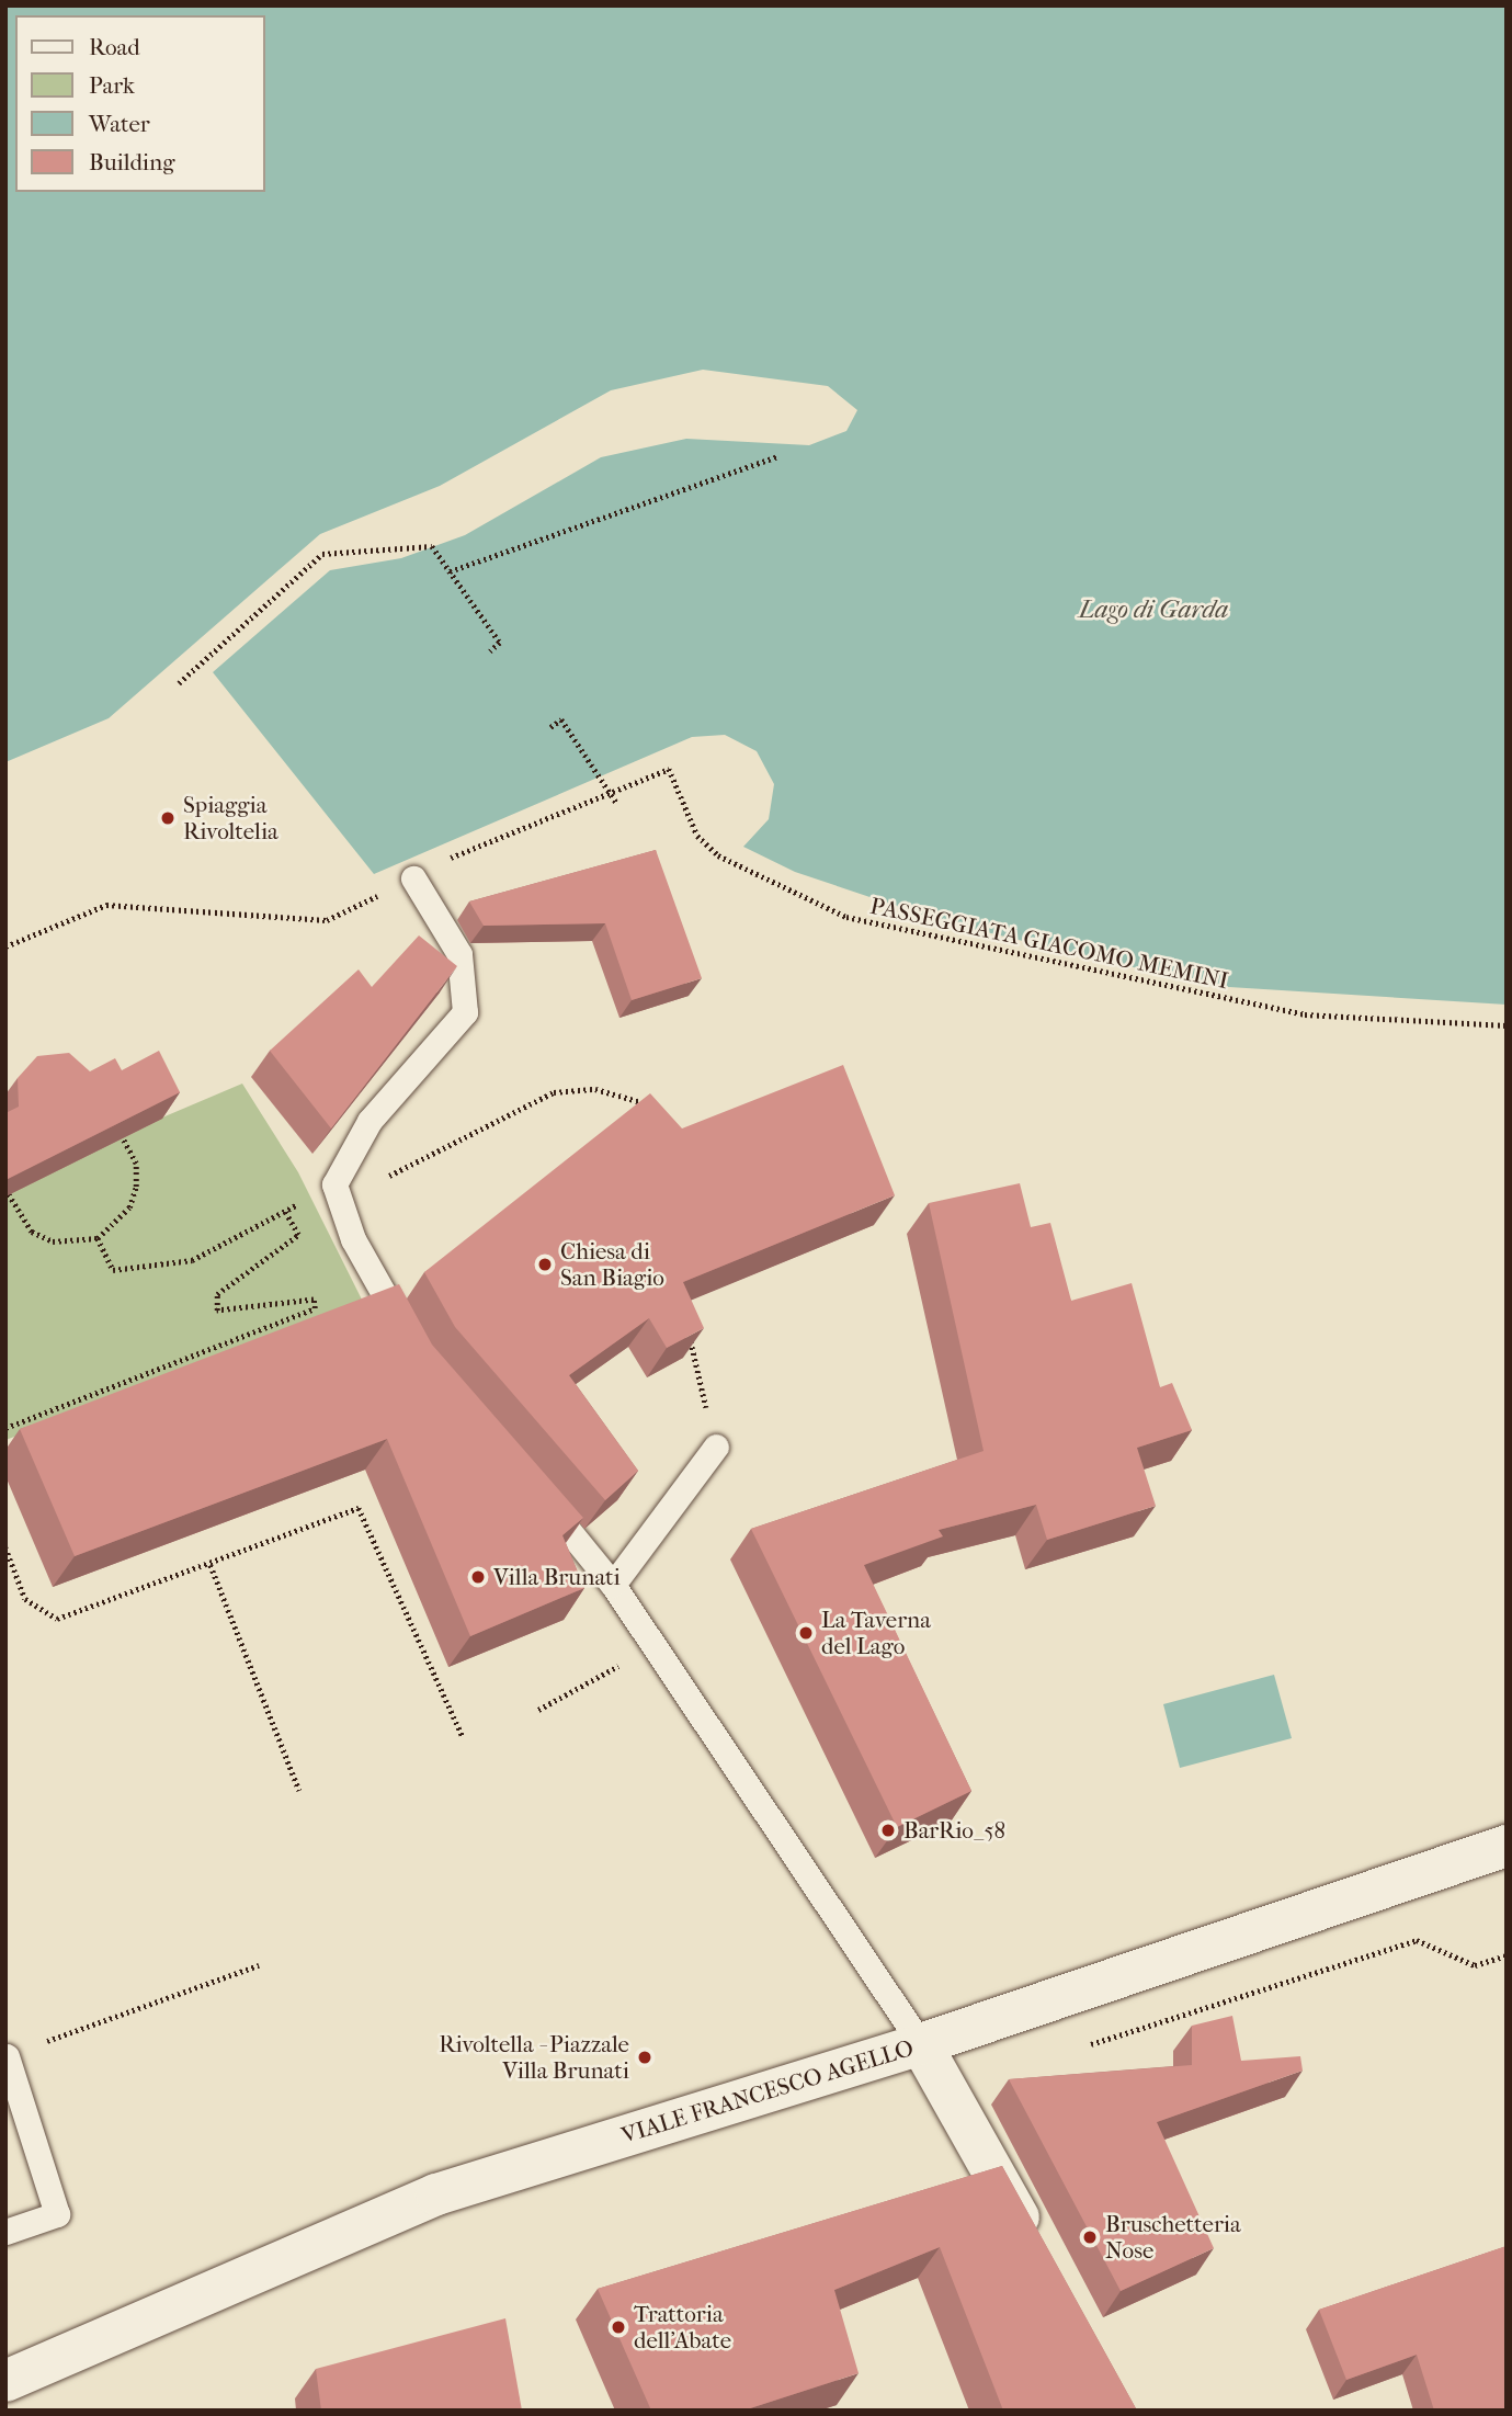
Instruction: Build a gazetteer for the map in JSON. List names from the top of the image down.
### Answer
{
  "streets": {
    "main road": ["VIALE FRANCESCO AGELLO"],
    "path": ["PASSEGGIATA GIACOMO MEMINI"]
  },
  "water": ["Lago di Garda"],
  "places": [
    "Spiaggia Rivoltelia",
    "Chiesa di San Biagio",
    "Villa Brunati",
    "La Taverna del Lago",
    "BarRio_58",
    "Rivoltella - Piazzale Villa Brunati",
    "Bruschetteria Nose",
    "Trattoria dell'Abate"
  ],
  "legend": [
    "Road",
    "Park",
    "Water",
    "Building"
  ]
}
